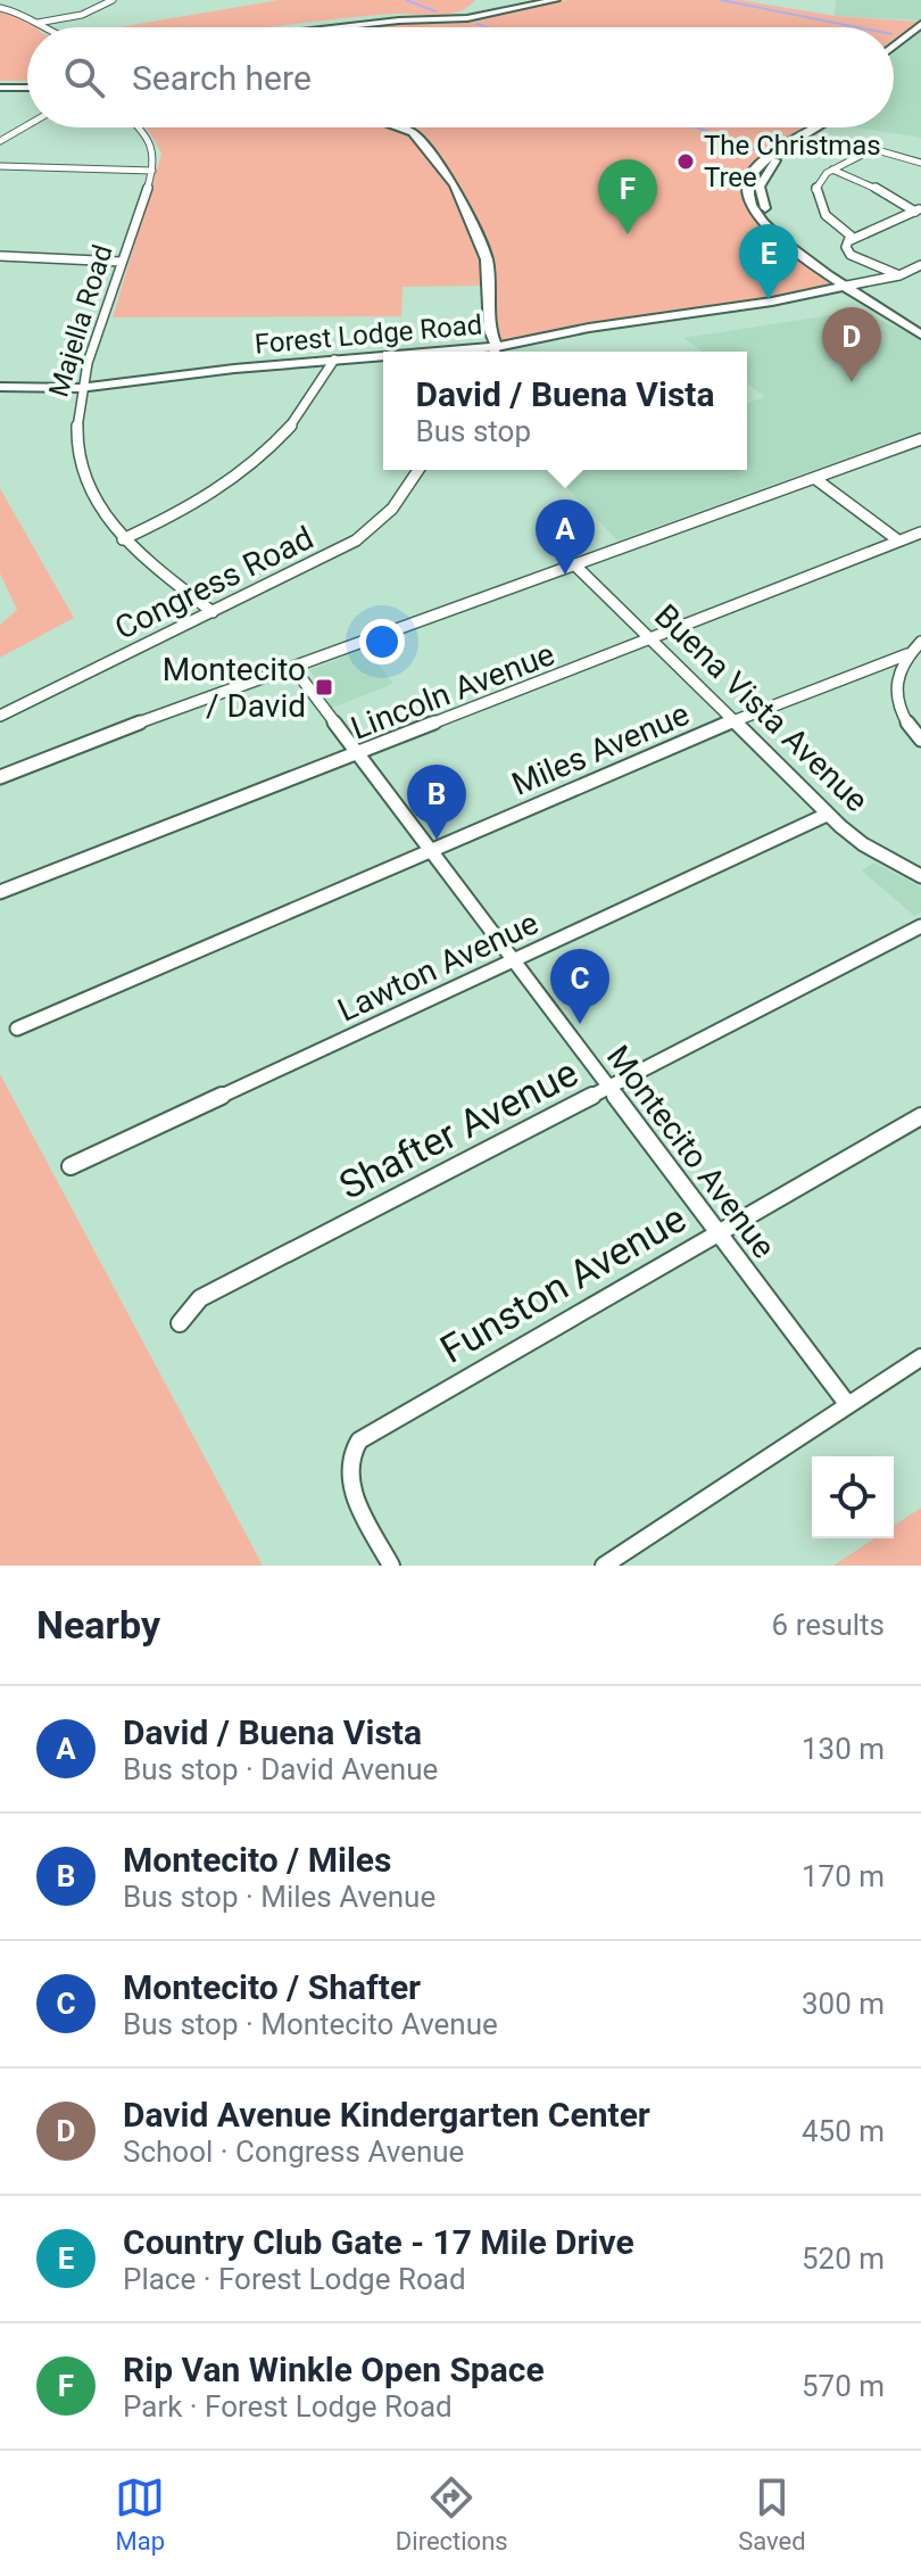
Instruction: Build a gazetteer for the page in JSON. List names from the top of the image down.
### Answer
{
  "streets": {
    "street": [
      "Majella Road",
      "Forest Lodge Road",
      "Congress Road",
      "Lincoln Avenue",
      "Buena Vista Avenue",
      "Miles Avenue",
      "Lawton Avenue",
      "Shafter Avenue",
      "Montecito Avenue",
      "Funston Avenue"
    ]
  },
  "crossings": [
    ["Majella Road", "Forest Lodge Road"],
    ["Majella Road", "Congress Road"],
    ["Lincoln Avenue", "Buena Vista Avenue"],
    ["Lincoln Avenue", "Montecito Avenue"],
    ["Buena Vista Avenue", "Miles Avenue"],
    ["Buena Vista Avenue", "Lawton Avenue"],
    ["Miles Avenue", "Montecito Avenue"],
    ["Lawton Avenue", "Montecito Avenue"],
    ["Shafter Avenue", "Montecito Avenue"],
    ["Montecito Avenue", "Funston Avenue"]
  ],
  "places": {
    "other": ["The Christmas Tree"],
    "transit": ["Montecito / David"]
  },
  "page": {
    "search": "Search here",
    "pins": [
      "F",
      "E",
      "D",
      "A",
      "B",
      "C"
    ],
    "popup": ["David / Buena Vista", "Bus stop"],
    "heading": ["Nearby", "6 results"],
    "list": [
      {
        "mark": "A",
        "name": "David / Buena Vista",
        "note": "Bus stop · David Avenue",
        "value": "130 m"
      },
      {
        "mark": "B",
        "name": "Montecito / Miles",
        "note": "Bus stop · Miles Avenue",
        "value": "170 m"
      },
      {
        "mark": "C",
        "name": "Montecito / Shafter",
        "note": "Bus stop · Montecito Avenue",
        "value": "300 m"
      },
      {
        "mark": "D",
        "name": "David Avenue Kindergarten Center",
        "note": "School · Congress Avenue",
        "value": "450 m"
      },
      {
        "mark": "E",
        "name": "Country Club Gate - 17 Mile Drive",
        "note": "Place · Forest Lodge Road",
        "value": "520 m"
      },
      {
        "mark": "F",
        "name": "Rip Van Winkle Open Space",
        "note": "Park · Forest Lodge Road",
        "value": "570 m"
      }
    ],
    "nav": ["Map", "Directions", "Saved"]
  }
}
